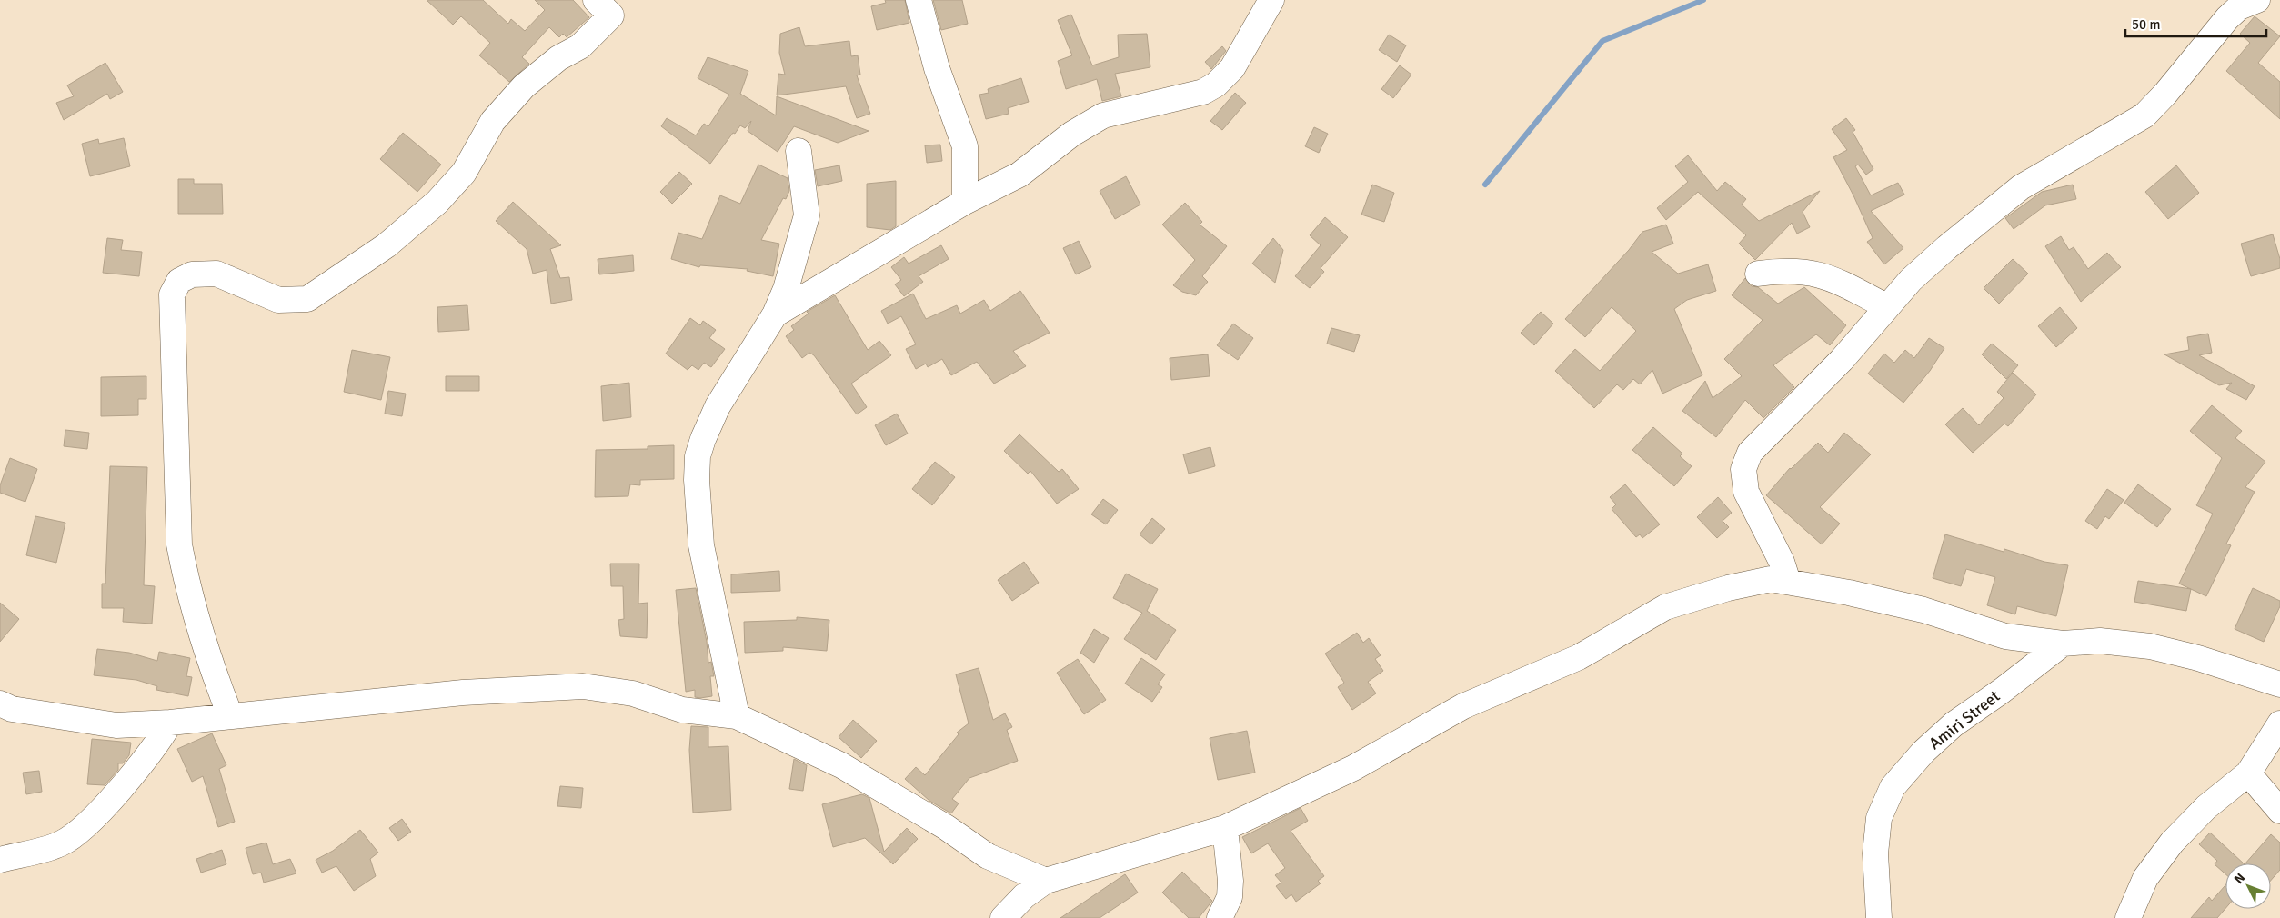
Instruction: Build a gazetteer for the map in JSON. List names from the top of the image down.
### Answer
{
  "streets": {
    "street": ["Amiri Street"]
  },
  "scale_bar": "50 m",
  "north": "top left"
}
